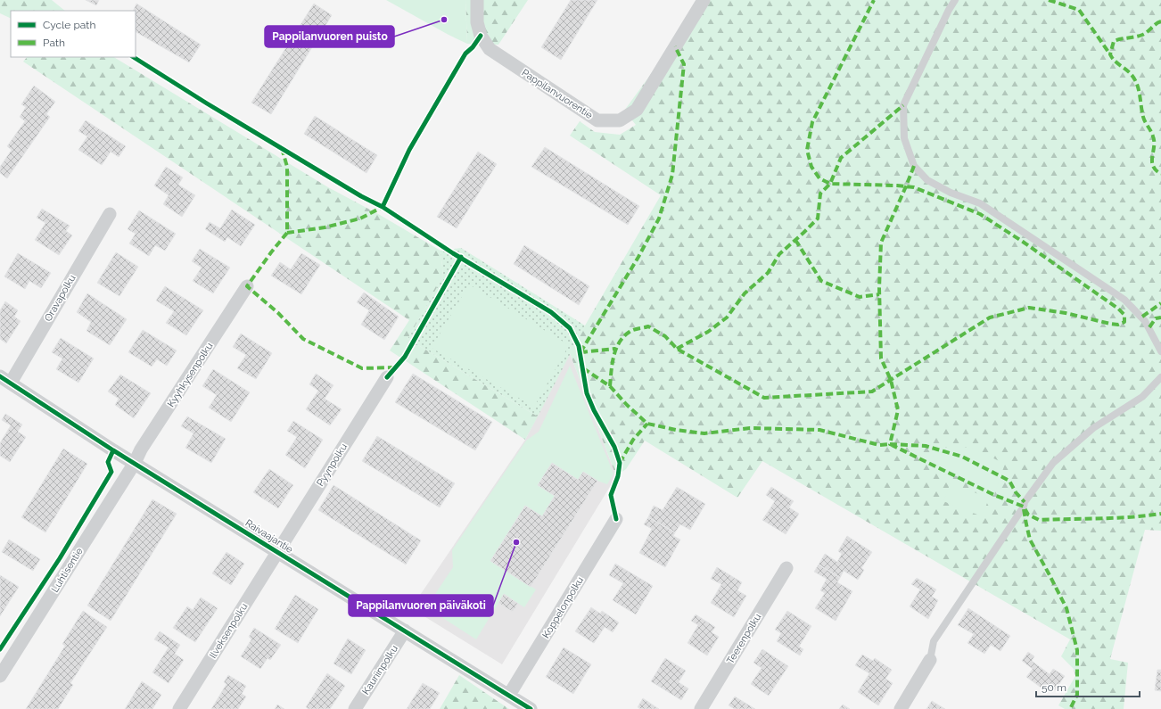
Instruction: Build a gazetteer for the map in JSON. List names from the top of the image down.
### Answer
{
  "streets": {
    "street": [
      "Pappilanvuorentie",
      "Oravapolku",
      "Kyyhkysenpolku",
      "Pyynpolku",
      "Raivaajantie",
      "Luhtisentie",
      "Koppelonpolku",
      "Ilveksenpolku",
      "Teerenpolku",
      "Kauriinpolku"
    ]
  },
  "crossings": [
    ["Oravapolku", "Raivaajantie"],
    ["Kyyhkysenpolku", "Raivaajantie"],
    ["Kyyhkysenpolku", "Luhtisentie"],
    ["Pyynpolku", "Raivaajantie"],
    ["Pyynpolku", "Ilveksenpolku"],
    ["Raivaajantie", "Luhtisentie"],
    ["Raivaajantie", "Koppelonpolku"],
    ["Raivaajantie", "Ilveksenpolku"],
    ["Raivaajantie", "Kauriinpolku"]
  ],
  "places": ["Pappilanvuoren puisto", "Pappilanvuoren päiväkoti"],
  "legend": ["Cycle path", "Path"],
  "scale_bar": "50 m"
}
